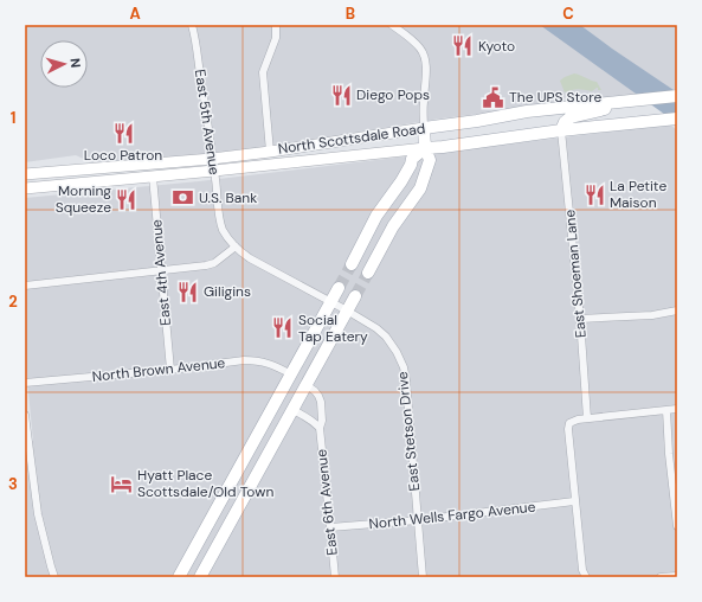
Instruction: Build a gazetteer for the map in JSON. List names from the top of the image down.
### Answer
{
  "streets": {
    "main road": ["North Scottsdale Road"],
    "street": [
      "East 5th Avenue",
      "East 4th Avenue",
      "East Shoeman Lane",
      "North Brown Avenue",
      "East Stetson Drive",
      "East 6th Avenue",
      "North Wells Fargo Avenue"
    ]
  },
  "crossings": [
    ["East 5th Avenue", "North Scottsdale Road"],
    ["East 5th Avenue", "East Stetson Drive"],
    ["North Scottsdale Road", "East 4th Avenue"],
    ["North Scottsdale Road", "East Shoeman Lane"],
    ["East 4th Avenue", "North Brown Avenue"],
    ["East Stetson Drive", "North Wells Fargo Avenue"],
    ["East 6th Avenue", "North Wells Fargo Avenue"]
  ],
  "places": {
    "restaurant": [
      "Kyoto",
      "Diego Pops",
      "Loco Patron",
      "La Petite Maison",
      "Morning Squeeze",
      "Giligins",
      "Social Tap Eatery"
    ],
    "public building": ["The UPS Store"],
    "bank": ["U.S. Bank"],
    "hotel": ["Hyatt Place Scottsdale/Old Town"]
  },
  "north": "right",
  "grid": {
    "columns": ["A", "B", "C"],
    "rows": ["1", "2", "3"]
  }
}
